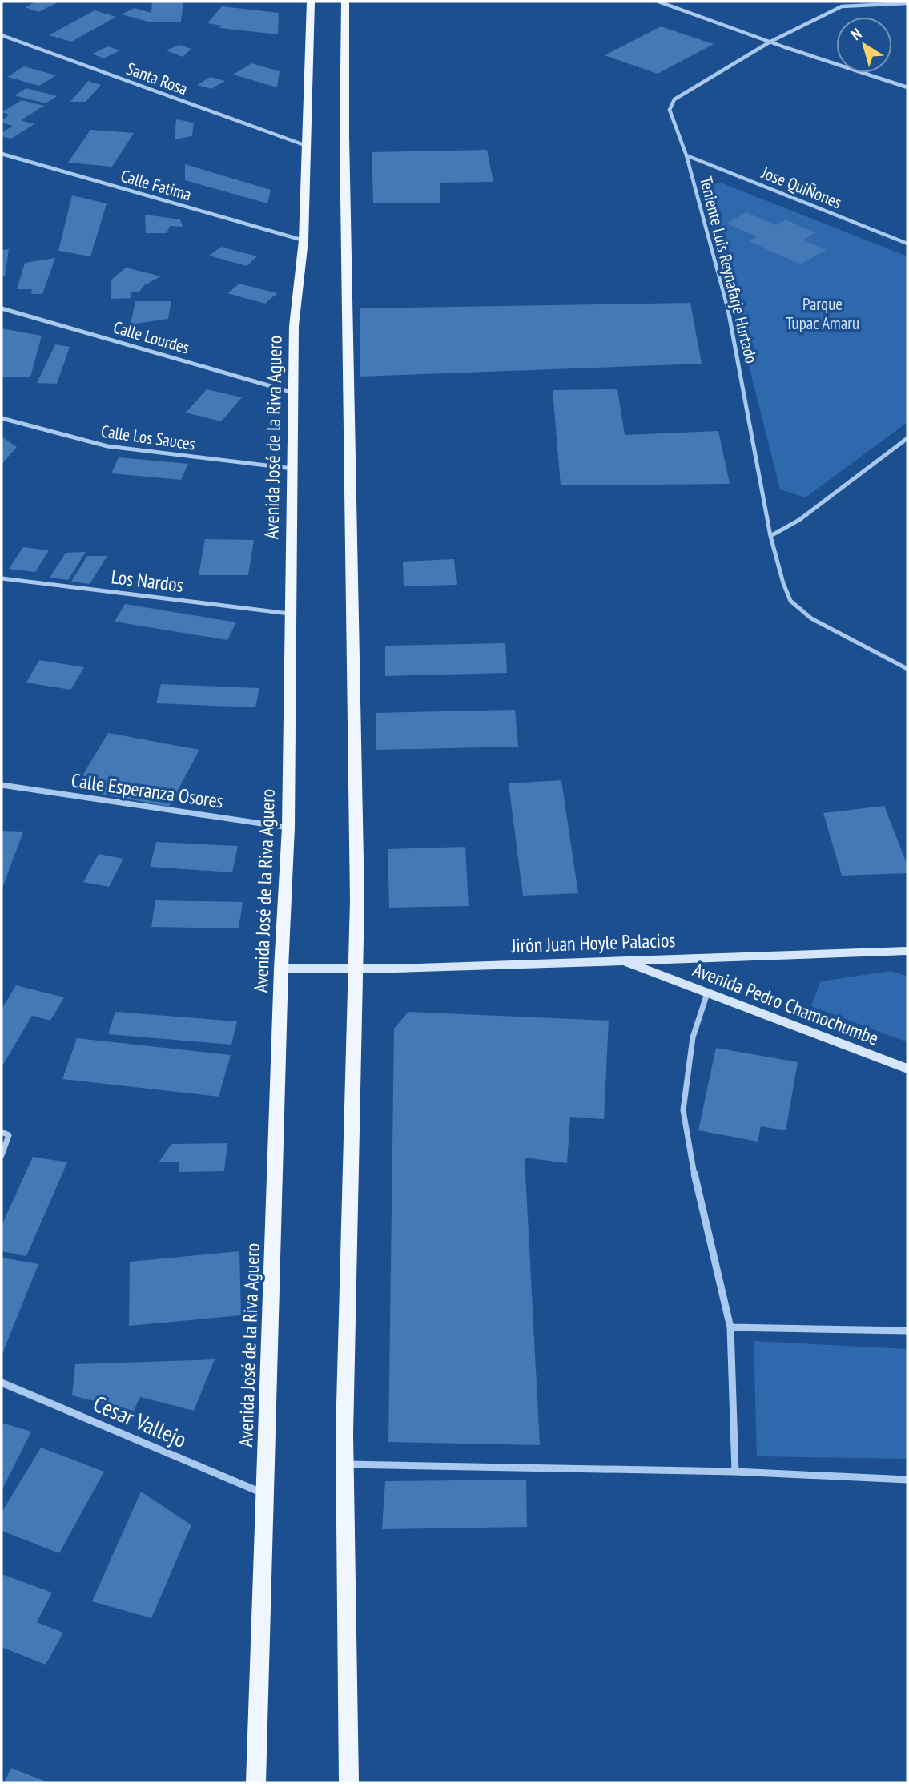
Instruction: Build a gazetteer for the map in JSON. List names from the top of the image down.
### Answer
{
  "streets": {
    "main road": ["Avenida José de la Riva Aguero"],
    "street": [
      "Santa Rosa",
      "Calle Fatima",
      "Jose QuiÑones",
      "Teniente Luis Reynafarje Hurtado",
      "Calle Lourdes",
      "Calle Los Sauces",
      "Los Nardos",
      "Calle Esperanza Osores",
      "Jirón Juan Hoyle Palacios",
      "Avenida Pedro Chamochumbe",
      "Cesar Vallejo"
    ]
  },
  "crossings": [
    ["Santa Rosa", "Avenida José de la Riva Aguero"],
    ["Calle Fatima", "Avenida José de la Riva Aguero"],
    ["Jose QuiÑones", "Teniente Luis Reynafarje Hurtado"],
    ["Calle Lourdes", "Avenida José de la Riva Aguero"],
    ["Calle Los Sauces", "Avenida José de la Riva Aguero"],
    ["Avenida José de la Riva Aguero", "Los Nardos"],
    ["Avenida José de la Riva Aguero", "Calle Esperanza Osores"],
    ["Avenida José de la Riva Aguero", "Jirón Juan Hoyle Palacios"],
    ["Avenida José de la Riva Aguero", "Cesar Vallejo"],
    ["Jirón Juan Hoyle Palacios", "Avenida Pedro Chamochumbe"]
  ],
  "parks": ["Parque Tupac Amaru"],
  "north": "top left"
}
